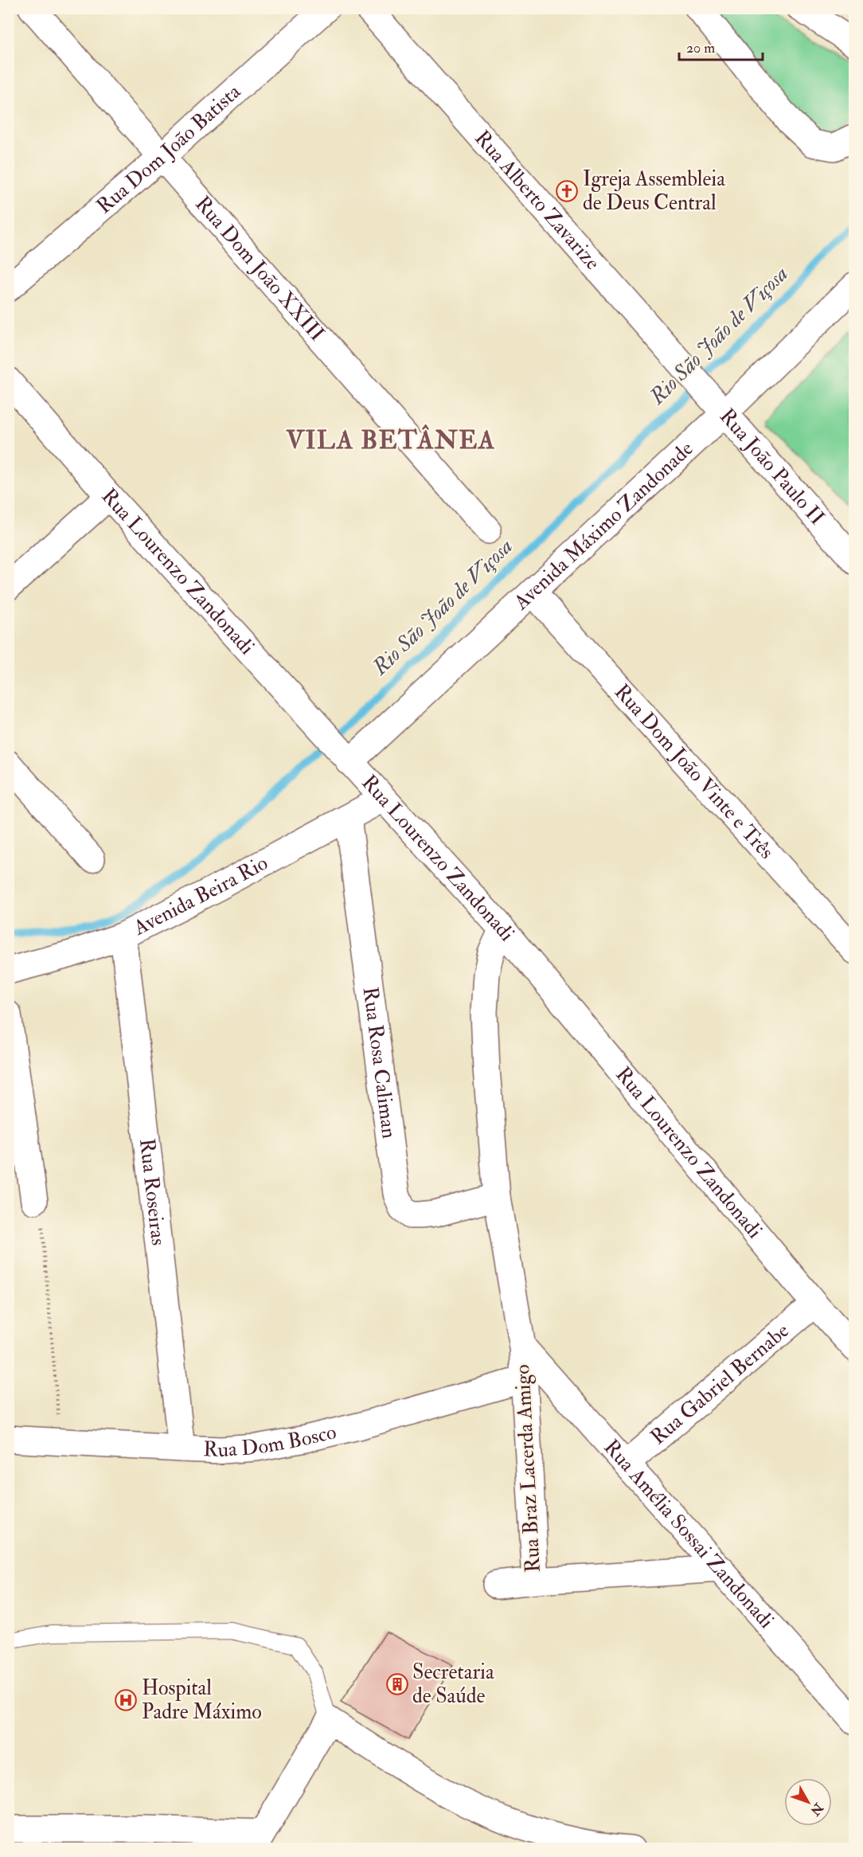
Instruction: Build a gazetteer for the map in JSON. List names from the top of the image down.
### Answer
{
  "streets": {
    "street": [
      "Rua Dom João Batista",
      "Rua Alberto Zavarize",
      "Rua Dom João XXIII",
      "Rua João Paulo II",
      "Avenida Máximo Zandonade",
      "Rua Lourenzo Zandonadi",
      "Rua Dom João Vinte e Três",
      "Avenida Beira Rio",
      "Rua Rosa Caliman",
      "Rua Roseiras",
      "Rua Gabriel Bernabe",
      "Rua Dom Bosco",
      "Rua Braz Lacerda Amigo",
      "Rua Amélia Sossai Zandonadi"
    ]
  },
  "crossings": [
    ["Rua Dom João Batista", "Rua Dom João XXIII"],
    ["Rua Alberto Zavarize", "Rua João Paulo II"],
    ["Rua João Paulo II", "Avenida Máximo Zandonade"],
    ["Avenida Máximo Zandonade", "Rua Lourenzo Zandonadi"],
    ["Avenida Máximo Zandonade", "Rua Dom João Vinte e Três"],
    ["Rua Lourenzo Zandonadi", "Avenida Beira Rio"],
    ["Rua Lourenzo Zandonadi", "Rua Gabriel Bernabe"],
    ["Rua Lourenzo Zandonadi", "Rua Braz Lacerda Amigo"],
    ["Avenida Beira Rio", "Rua Rosa Caliman"],
    ["Avenida Beira Rio", "Rua Roseiras"],
    ["Rua Rosa Caliman", "Rua Braz Lacerda Amigo"],
    ["Rua Roseiras", "Rua Dom Bosco"],
    ["Rua Gabriel Bernabe", "Rua Amélia Sossai Zandonadi"],
    ["Rua Dom Bosco", "Rua Braz Lacerda Amigo"],
    ["Rua Braz Lacerda Amigo", "Rua Amélia Sossai Zandonadi"]
  ],
  "districts": ["VILA BETÂNEA"],
  "water": ["Rio São João de Viçosa"],
  "places": {
    "church": ["Igreja Assembleia de Deus Central"],
    "building": ["Secretaria de Saúde"],
    "hospital": ["Hospital Padre Máximo"]
  },
  "scale_bar": "20 m",
  "north": "bottom right"
}
